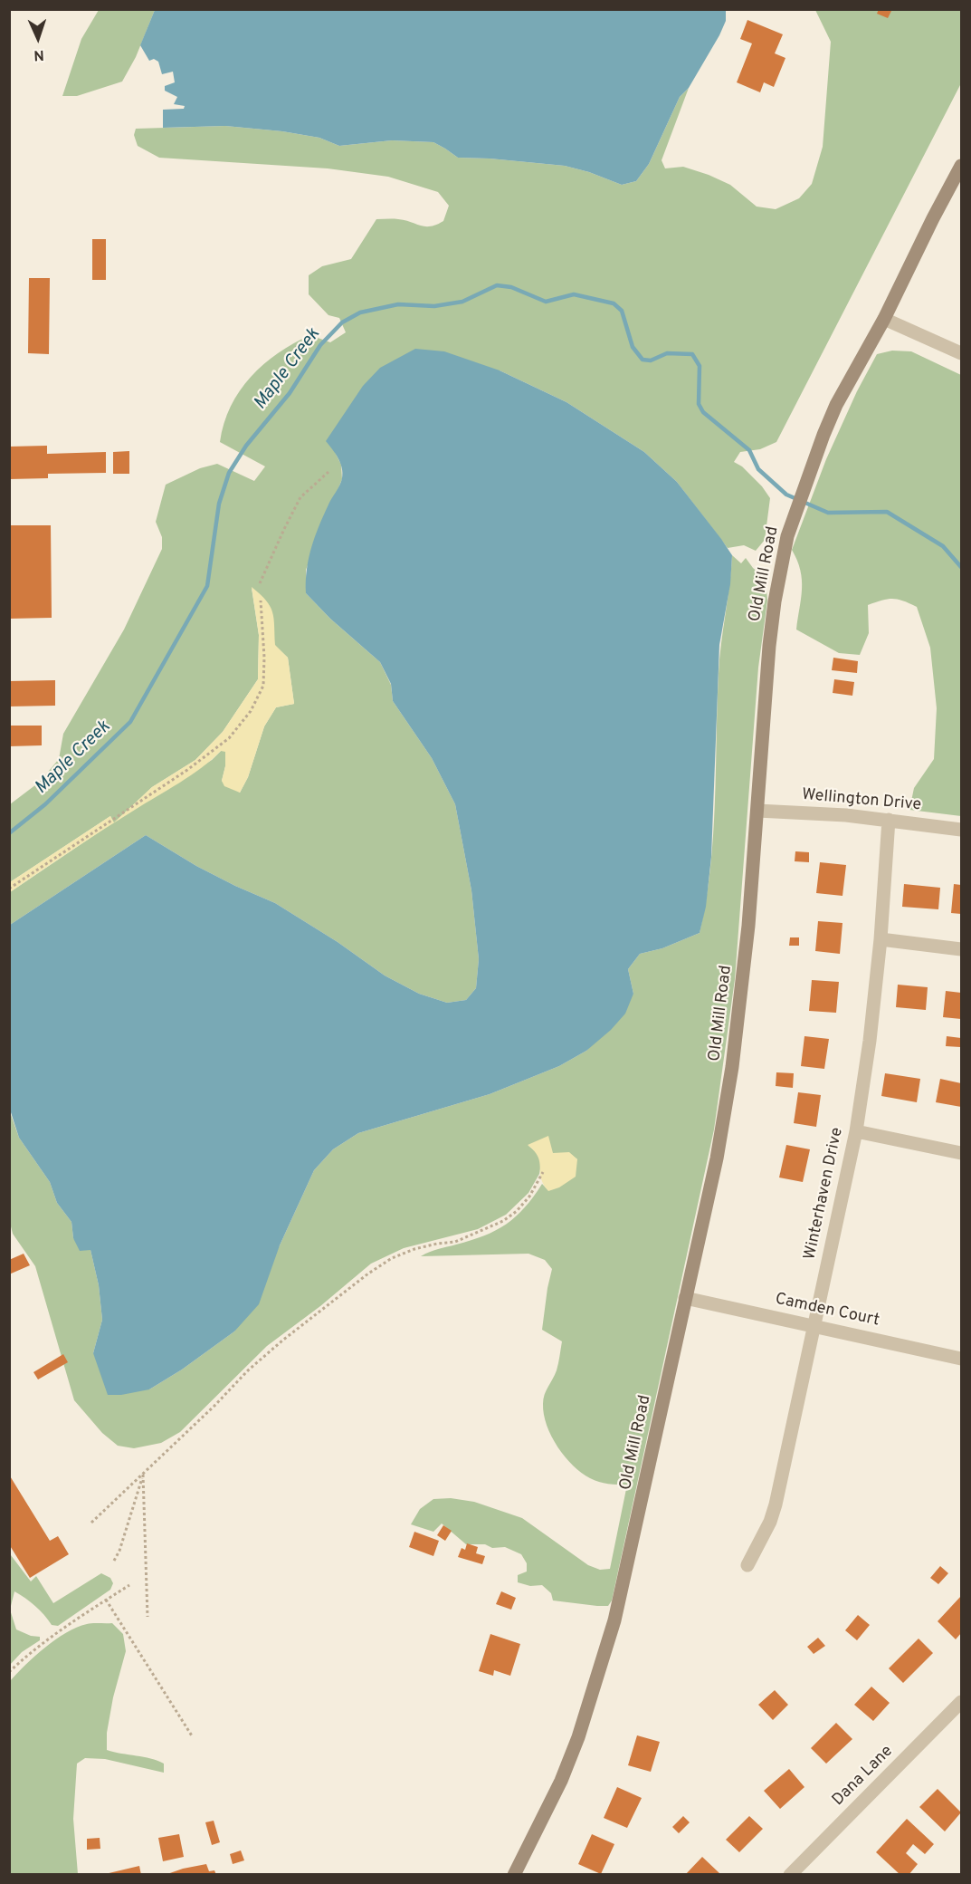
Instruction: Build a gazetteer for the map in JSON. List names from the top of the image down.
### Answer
{
  "streets": {
    "street": [
      "Old Mill Road",
      "Wellington Drive",
      "Winterhaven Drive",
      "Camden Court",
      "Dana Lane"
    ]
  },
  "crossings": [
    ["Old Mill Road", "Wellington Drive"],
    ["Old Mill Road", "Camden Court"],
    ["Wellington Drive", "Winterhaven Drive"],
    ["Winterhaven Drive", "Camden Court"]
  ],
  "water": ["Maple Creek"],
  "north": "bottom"
}
